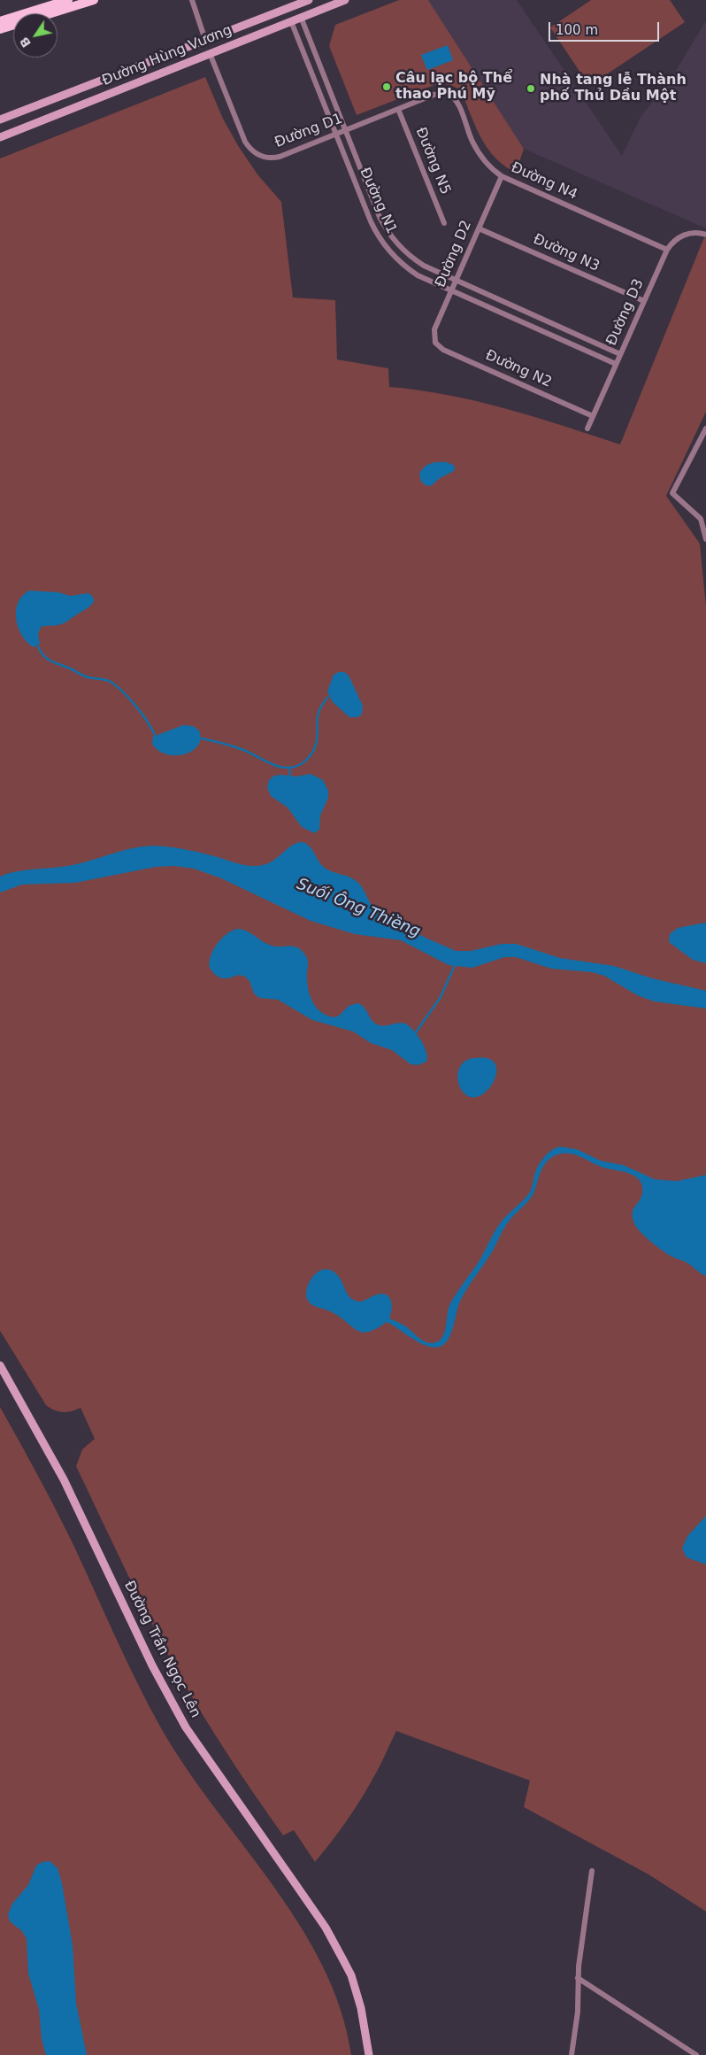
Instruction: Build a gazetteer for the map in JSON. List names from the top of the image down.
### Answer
{
  "streets": {
    "street": [
      "Đường Hùng Vương",
      "Đường D1",
      "Đường N5",
      "Đường N4",
      "Đường N1",
      "Đường N3",
      "Đường D2",
      "Đường D3",
      "Đường N2",
      "Đường Trần Ngọc Lên"
    ]
  },
  "crossings": [
    ["Đường Hùng Vương", "Đường D1"],
    ["Đường Hùng Vương", "Đường N1"],
    ["Đường D1", "Đường N5"],
    ["Đường D1", "Đường N4"],
    ["Đường D1", "Đường N1"],
    ["Đường N4", "Đường D2"],
    ["Đường N4", "Đường D3"],
    ["Đường N1", "Đường D2"],
    ["Đường N1", "Đường D3"],
    ["Đường N3", "Đường D2"],
    ["Đường N3", "Đường D3"],
    ["Đường D2", "Đường N2"],
    ["Đường D3", "Đường N2"]
  ],
  "water": ["Suối Ông Thiềng"],
  "places": ["Câu lạc bộ Thể thao Phú Mỹ", "Nhà tang lễ Thành phố Thủ Dầu Một"],
  "scale_bar": "100 m",
  "north": "bottom left"
}
